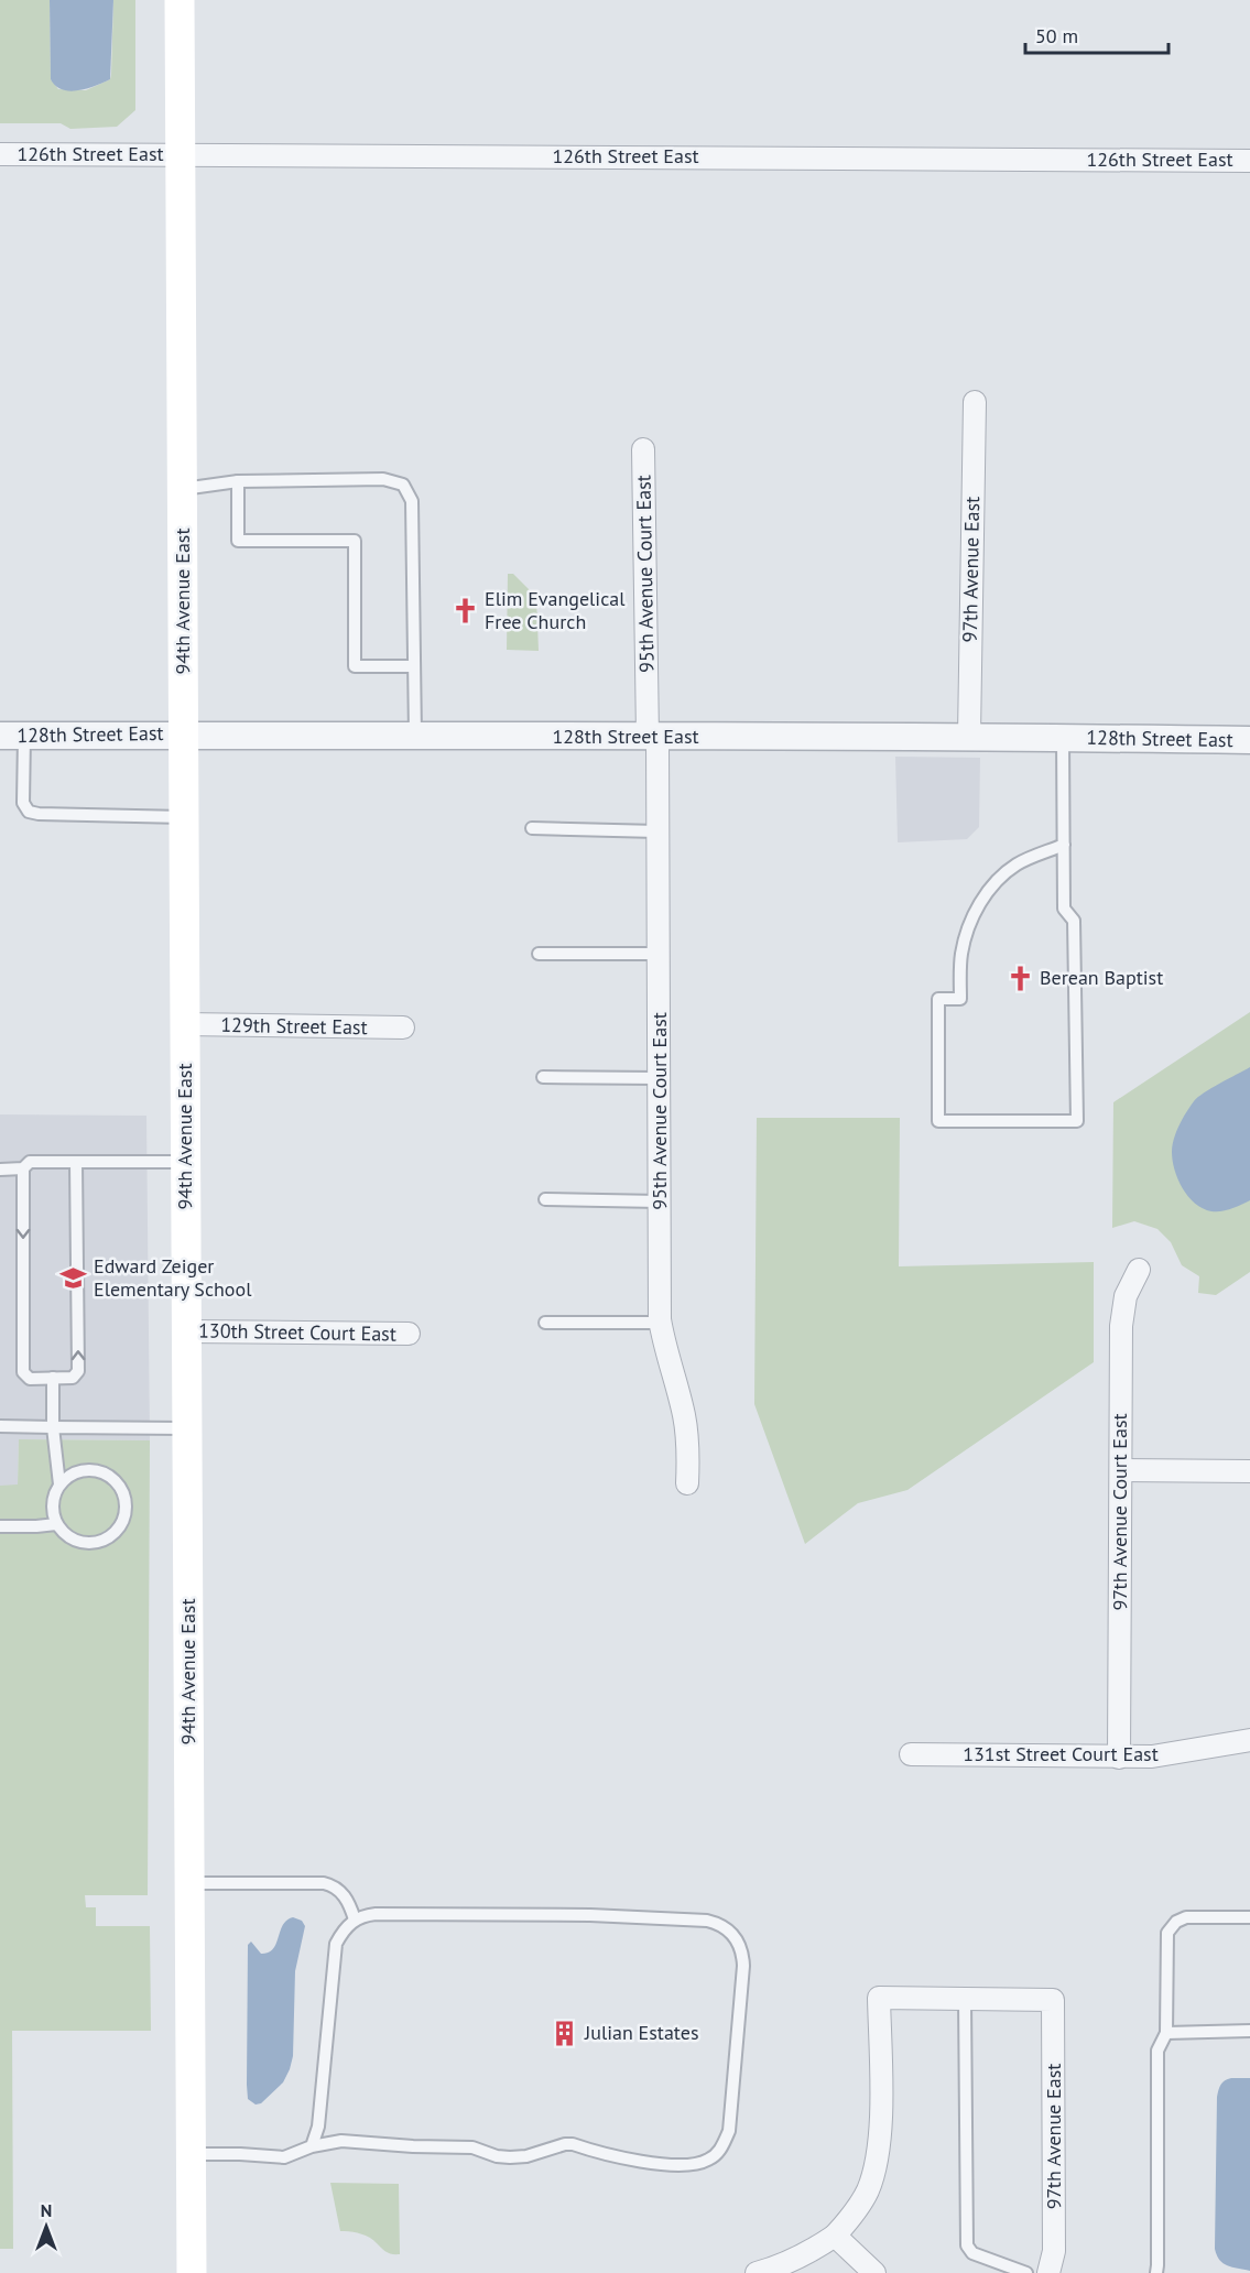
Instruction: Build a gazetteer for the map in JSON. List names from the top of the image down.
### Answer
{
  "streets": {
    "main road": ["94th Avenue East"],
    "street": [
      "126th Street East",
      "97th Avenue East",
      "95th Avenue Court East",
      "128th Street East",
      "129th Street East",
      "130th Street Court East",
      "97th Avenue Court East",
      "131st Street Court East"
    ]
  },
  "crossings": [
    ["126th Street East", "94th Avenue East"],
    ["97th Avenue East", "128th Street East"],
    ["95th Avenue Court East", "128th Street East"],
    ["94th Avenue East", "128th Street East"],
    ["94th Avenue East", "129th Street East"],
    ["94th Avenue East", "130th Street Court East"],
    ["97th Avenue Court East", "131st Street Court East"]
  ],
  "places": {
    "church": ["Elim Evangelical Free Church", "Berean Baptist"],
    "school or university": ["Edward Zeiger Elementary School"],
    "building": ["Julian Estates"]
  },
  "scale_bar": "50 m",
  "north": "top"
}
